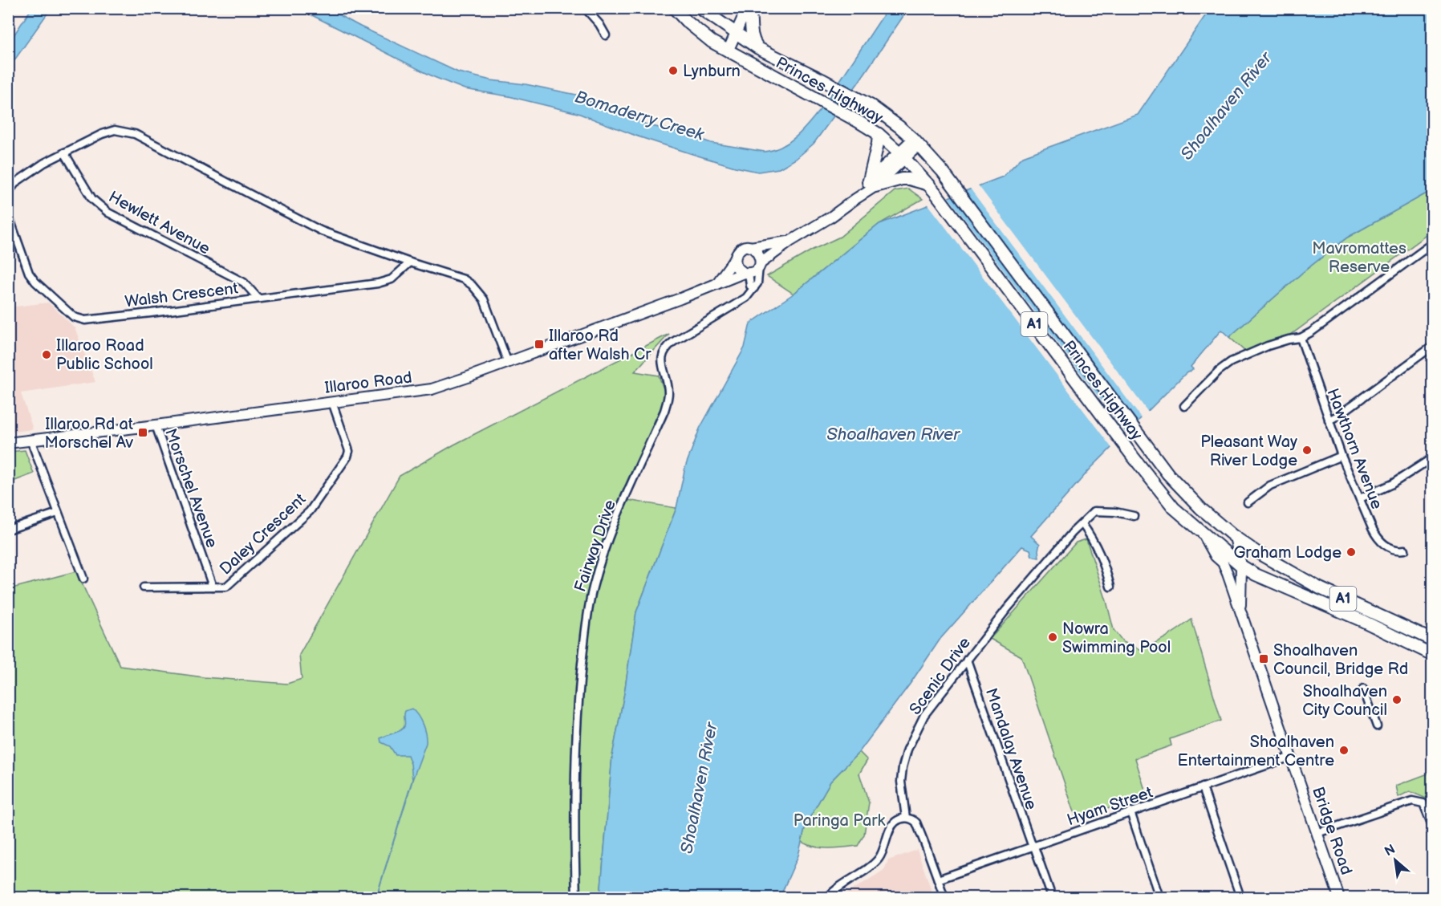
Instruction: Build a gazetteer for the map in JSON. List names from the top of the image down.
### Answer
{
  "streets": {
    "highway": ["Princes Highway", "A1"],
    "main road": ["Illaroo Road", "Bridge Road"],
    "street": [
      "Hewlett Avenue",
      "Walsh Crescent",
      "Hawthorn Avenue",
      "Morschel Avenue",
      "Daley Crescent",
      "Fairway Drive",
      "Scenic Drive",
      "Mandalay Avenue",
      "Hyam Street"
    ]
  },
  "crossings": [
    ["Princes Highway", "Illaroo Road"],
    ["Princes Highway", "Bridge Road"],
    ["Hewlett Avenue", "Walsh Crescent"],
    ["Illaroo Road", "Morschel Avenue"],
    ["Illaroo Road", "Daley Crescent"],
    ["Morschel Avenue", "Daley Crescent"],
    ["Scenic Drive", "Mandalay Avenue"],
    ["Mandalay Avenue", "Hyam Street"],
    ["Hyam Street", "Bridge Road"]
  ],
  "water": ["Shoalhaven River", "Bomaderry Creek"],
  "parks": ["Mavromattes Reserve", "Paringa Park"],
  "places": {
    "other": [
      "Lynburn",
      "Illaroo Road Public School",
      "Pleasant Way River Lodge",
      "Graham Lodge",
      "Nowra Swimming Pool",
      "Shoalhaven City Council",
      "Shoalhaven Entertainment Centre"
    ],
    "transit": ["Illaroo Rd after Walsh Cr", "Illaroo Rd at Morschel Av", "Shoalhaven Council, Bridge Rd"]
  },
  "north": "top left"
}
